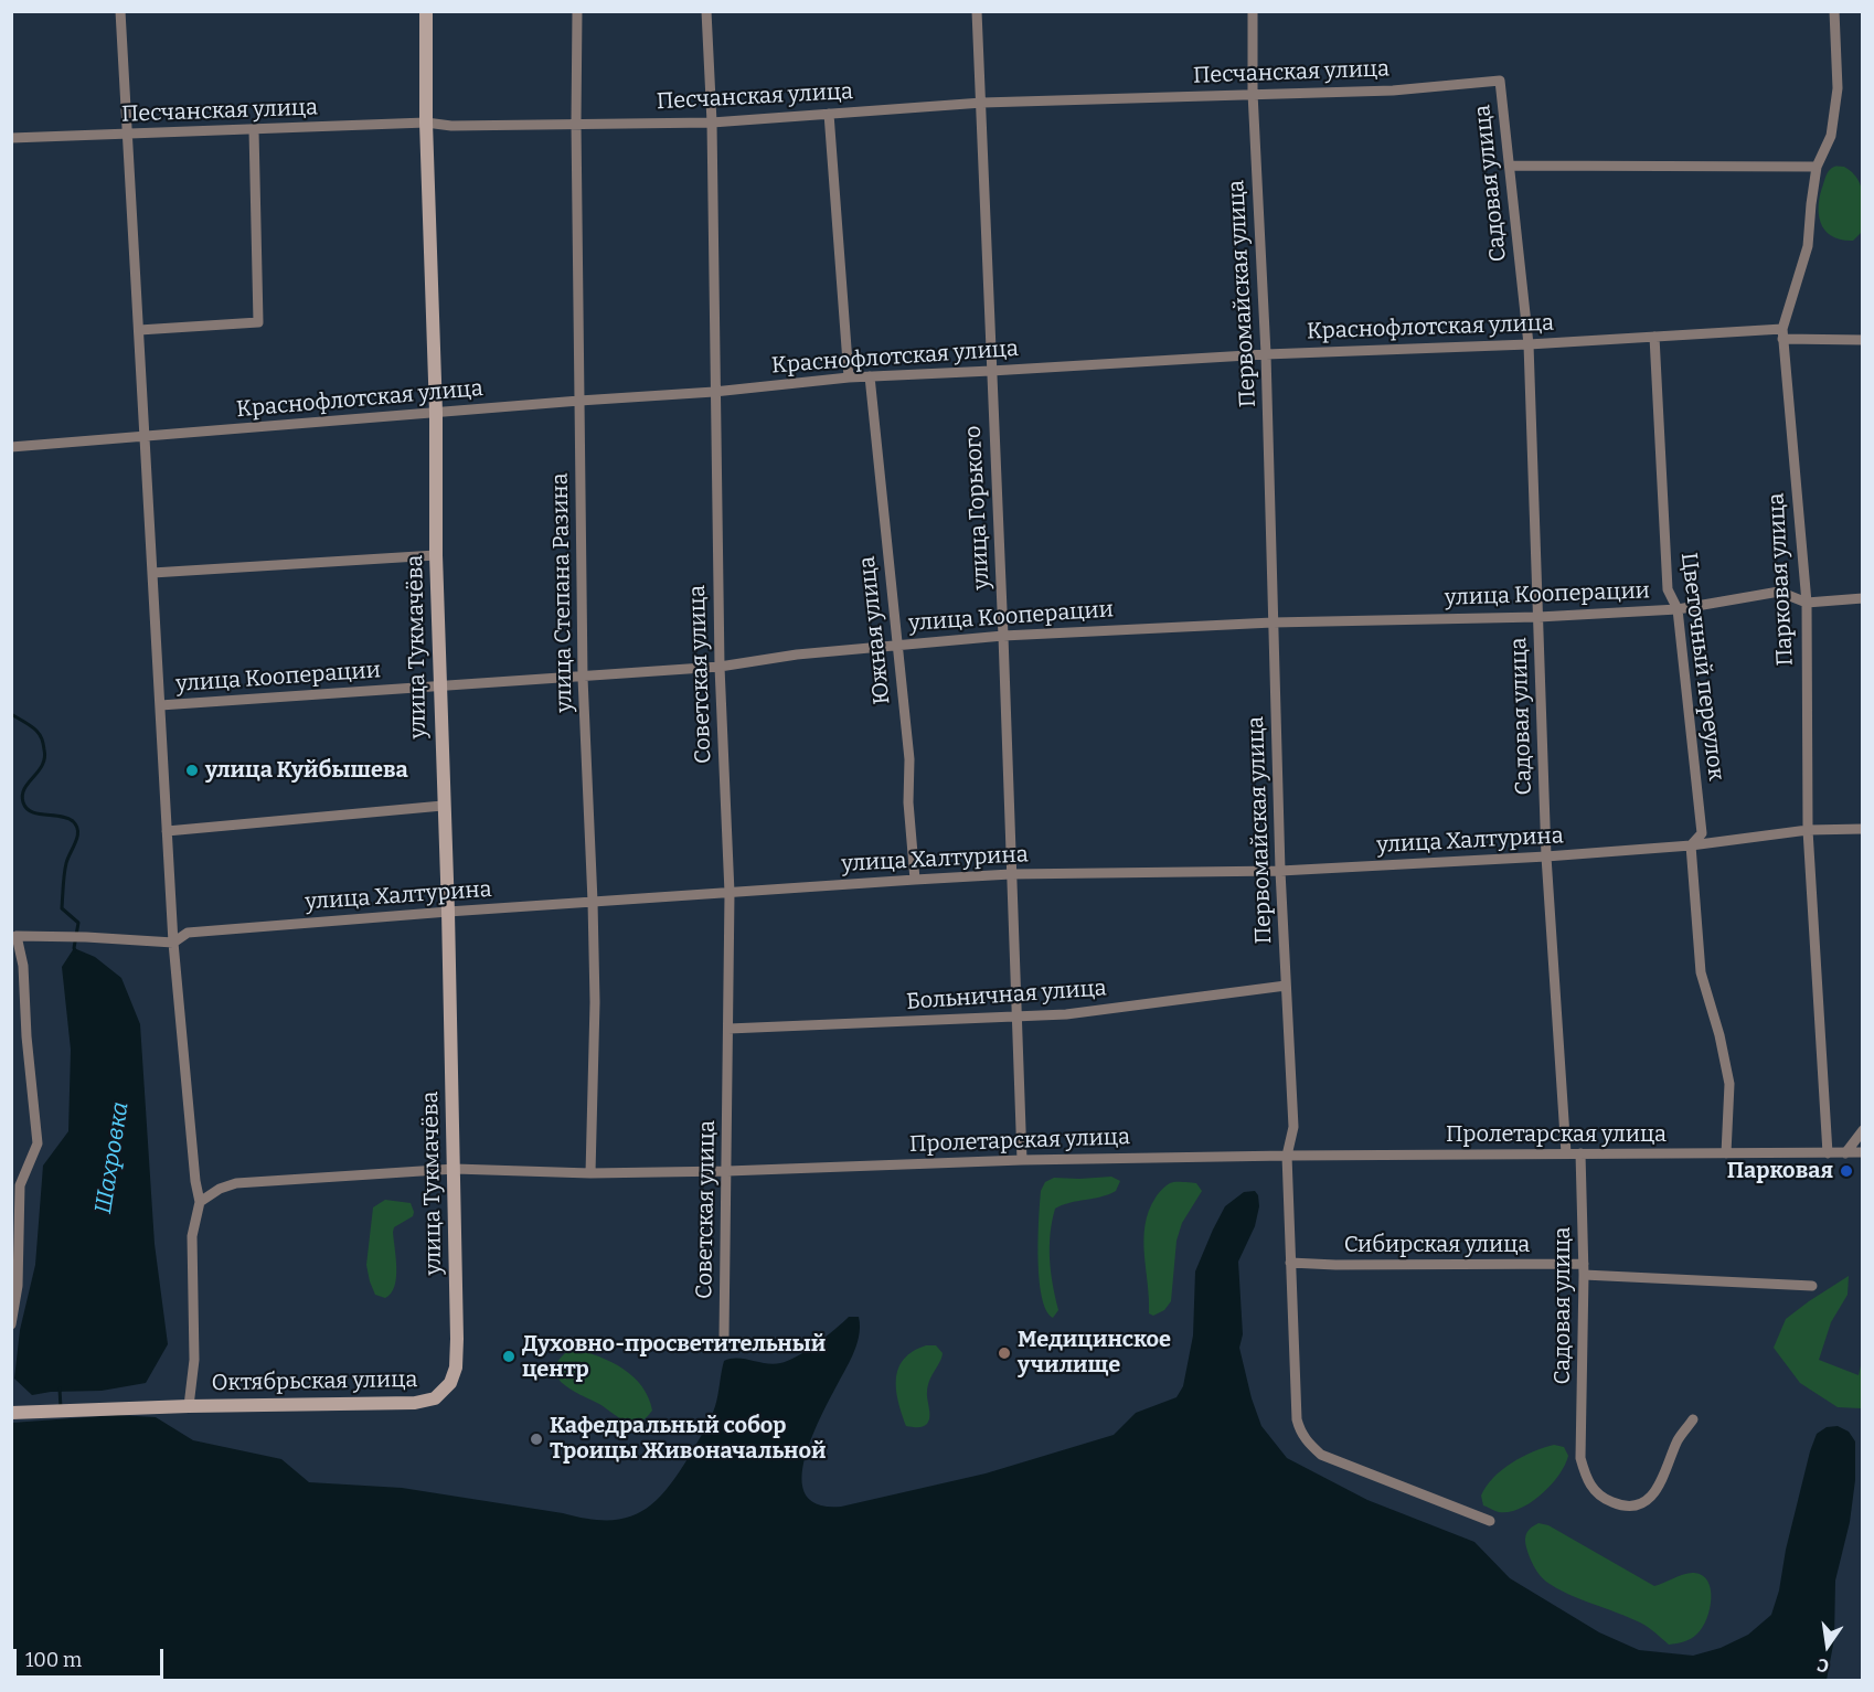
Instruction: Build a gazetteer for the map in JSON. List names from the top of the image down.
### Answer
{
  "streets": {
    "street": [
      "Песчанская улица",
      "Садовая улица",
      "Первомайская улица",
      "Краснофлотская улица",
      "улица Горького",
      "Парковая улица",
      "улица Степана Разина",
      "улица Кооперации",
      "Южная улица",
      "улица Тукмачёва",
      "Цветочный переулок",
      "Советская улица",
      "улица Халтурина",
      "Больничная улица",
      "Пролетарская улица",
      "Сибирская улица",
      "Октябрьская улица"
    ]
  },
  "crossings": [
    ["Песчанская улица", "Садовая улица"],
    ["Песчанская улица", "Первомайская улица"],
    ["Песчанская улица", "улица Горького"],
    ["Песчанская улица", "улица Степана Разина"],
    ["Песчанская улица", "улица Тукмачёва"],
    ["Песчанская улица", "Советская улица"],
    ["Садовая улица", "Краснофлотская улица"],
    ["Садовая улица", "улица Кооперации"],
    ["Садовая улица", "улица Халтурина"],
    ["Садовая улица", "Пролетарская улица"],
    ["Садовая улица", "Сибирская улица"],
    ["Первомайская улица", "Краснофлотская улица"],
    ["Первомайская улица", "улица Кооперации"],
    ["Первомайская улица", "улица Халтурина"],
    ["Первомайская улица", "Больничная улица"],
    ["Первомайская улица", "Пролетарская улица"],
    ["Первомайская улица", "Сибирская улица"],
    ["Краснофлотская улица", "улица Горького"],
    ["Краснофлотская улица", "Парковая улица"],
    ["Краснофлотская улица", "улица Степана Разина"],
    ["Краснофлотская улица", "Южная улица"],
    ["Краснофлотская улица", "улица Тукмачёва"],
    ["Краснофлотская улица", "Цветочный переулок"],
    ["Краснофлотская улица", "Советская улица"],
    ["улица Горького", "улица Кооперации"],
    ["улица Горького", "улица Халтурина"],
    ["улица Горького", "Больничная улица"],
    ["улица Горького", "Пролетарская улица"],
    ["Парковая улица", "улица Кооперации"],
    ["Парковая улица", "улица Халтурина"],
    ["Парковая улица", "Пролетарская улица"],
    ["улица Степана Разина", "улица Кооперации"],
    ["улица Степана Разина", "улица Халтурина"],
    ["улица Степана Разина", "Пролетарская улица"],
    ["улица Кооперации", "Южная улица"],
    ["улица Кооперации", "улица Тукмачёва"],
    ["улица Кооперации", "Цветочный переулок"],
    ["улица Кооперации", "Советская улица"],
    ["Южная улица", "улица Халтурина"],
    ["улица Тукмачёва", "улица Халтурина"],
    ["улица Тукмачёва", "Пролетарская улица"],
    ["улица Тукмачёва", "Октябрьская улица"],
    ["Цветочный переулок", "улица Халтурина"],
    ["Цветочный переулок", "Пролетарская улица"],
    ["Советская улица", "улица Халтурина"],
    ["Советская улица", "Больничная улица"],
    ["Советская улица", "Пролетарская улица"]
  ],
  "water": ["Шахровка"],
  "places": [
    "улица Куйбышева",
    "Парковая",
    "Медицинское училище",
    "Духовно-просветительный центр",
    "Кафедральный собор Троицы Живоначальной"
  ],
  "scale_bar": "100 m",
  "north": "bottom"
}
